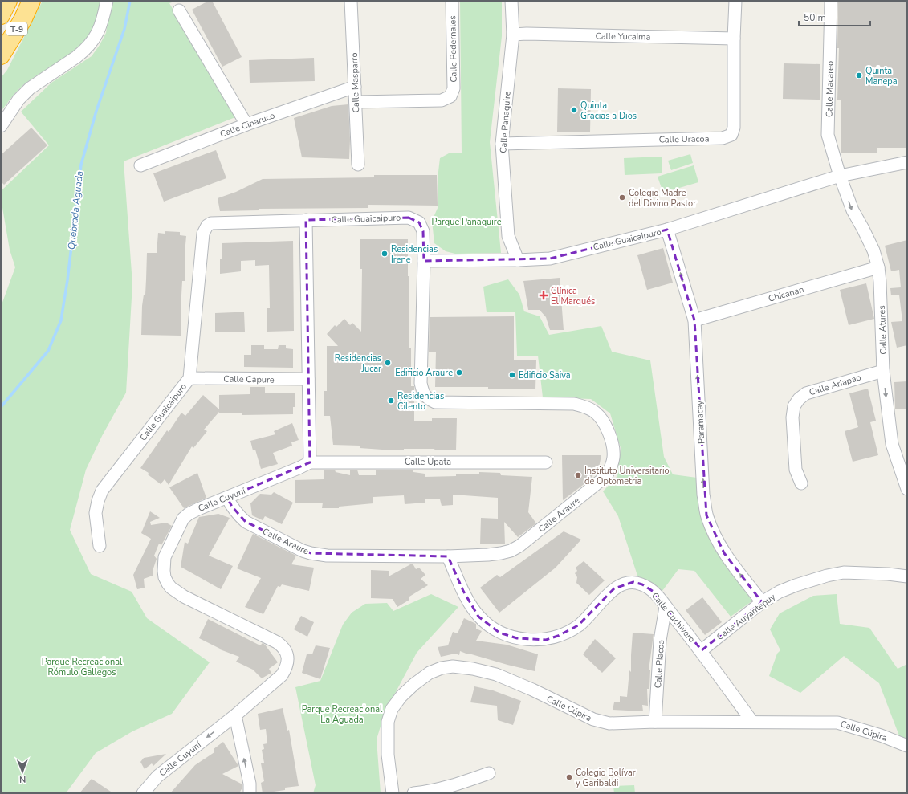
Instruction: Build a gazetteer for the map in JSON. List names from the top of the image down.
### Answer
{
  "streets": {
    "highway": ["T-9"],
    "street": [
      "Calle Yucaima",
      "Calle Pedernales",
      "Calle Masparro",
      "Calle Macareo",
      "Calle Panaquire",
      "Calle Cinaruco",
      "Calle Uracoa",
      "Calle Guaicaipuro",
      "Chicanan",
      "Calle Atures",
      "Calle Capure",
      "Calle Ariapao",
      "Paramacay",
      "Calle Upata",
      "Calle Cuyuní",
      "Calle Araure",
      "Calle Auyantepuy",
      "Calle Cuchivero",
      "Calle Piacoa",
      "Calle Cúpira"
    ]
  },
  "crossings": [
    ["Calle Yucaima", "Calle Panaquire"],
    ["Calle Yucaima", "Calle Uracoa"],
    ["Calle Pedernales", "Calle Masparro"],
    ["Calle Masparro", "Calle Cinaruco"],
    ["Calle Macareo", "Calle Guaicaipuro"],
    ["Calle Macareo", "Calle Atures"],
    ["Calle Panaquire", "Calle Uracoa"],
    ["Calle Panaquire", "Calle Guaicaipuro"],
    ["Calle Guaicaipuro", "Calle Atures"],
    ["Calle Guaicaipuro", "Calle Capure"],
    ["Calle Guaicaipuro", "Paramacay"],
    ["Calle Guaicaipuro", "Calle Araure"],
    ["Chicanan", "Calle Atures"],
    ["Chicanan", "Paramacay"],
    ["Calle Atures", "Calle Ariapao"],
    ["Paramacay", "Calle Auyantepuy"],
    ["Calle Upata", "Calle Cuyuní"],
    ["Calle Cuyuní", "Calle Araure"],
    ["Calle Araure", "Calle Cuchivero"],
    ["Calle Auyantepuy", "Calle Cuchivero"],
    ["Calle Cuchivero", "Calle Piacoa"],
    ["Calle Cuchivero", "Calle Cúpira"],
    ["Calle Piacoa", "Calle Cúpira"]
  ],
  "one_way": ["Calle Atures", "Paramacay"],
  "water": ["Quebrada Aguada"],
  "parks": ["Parque Panaquire", "Parque Recreacional Rómulo Gallegos", "Parque Recreacional La Aguada"],
  "places": {
    "other": [
      "Quinta Manepa",
      "Quinta Gracias a Dios",
      "Colegio Madre del Divino Pastor",
      "Residencias Irene",
      "Residencias Jucar",
      "Edificio Araure",
      "Edificio Saiva",
      "Residencias Cilento",
      "Instituto Universitario de Optometria",
      "Colegio Bolívar y Garibaldi"
    ],
    "health": ["Clínica El Marqués"]
  },
  "scale_bar": "50 m",
  "north": "bottom"
}
